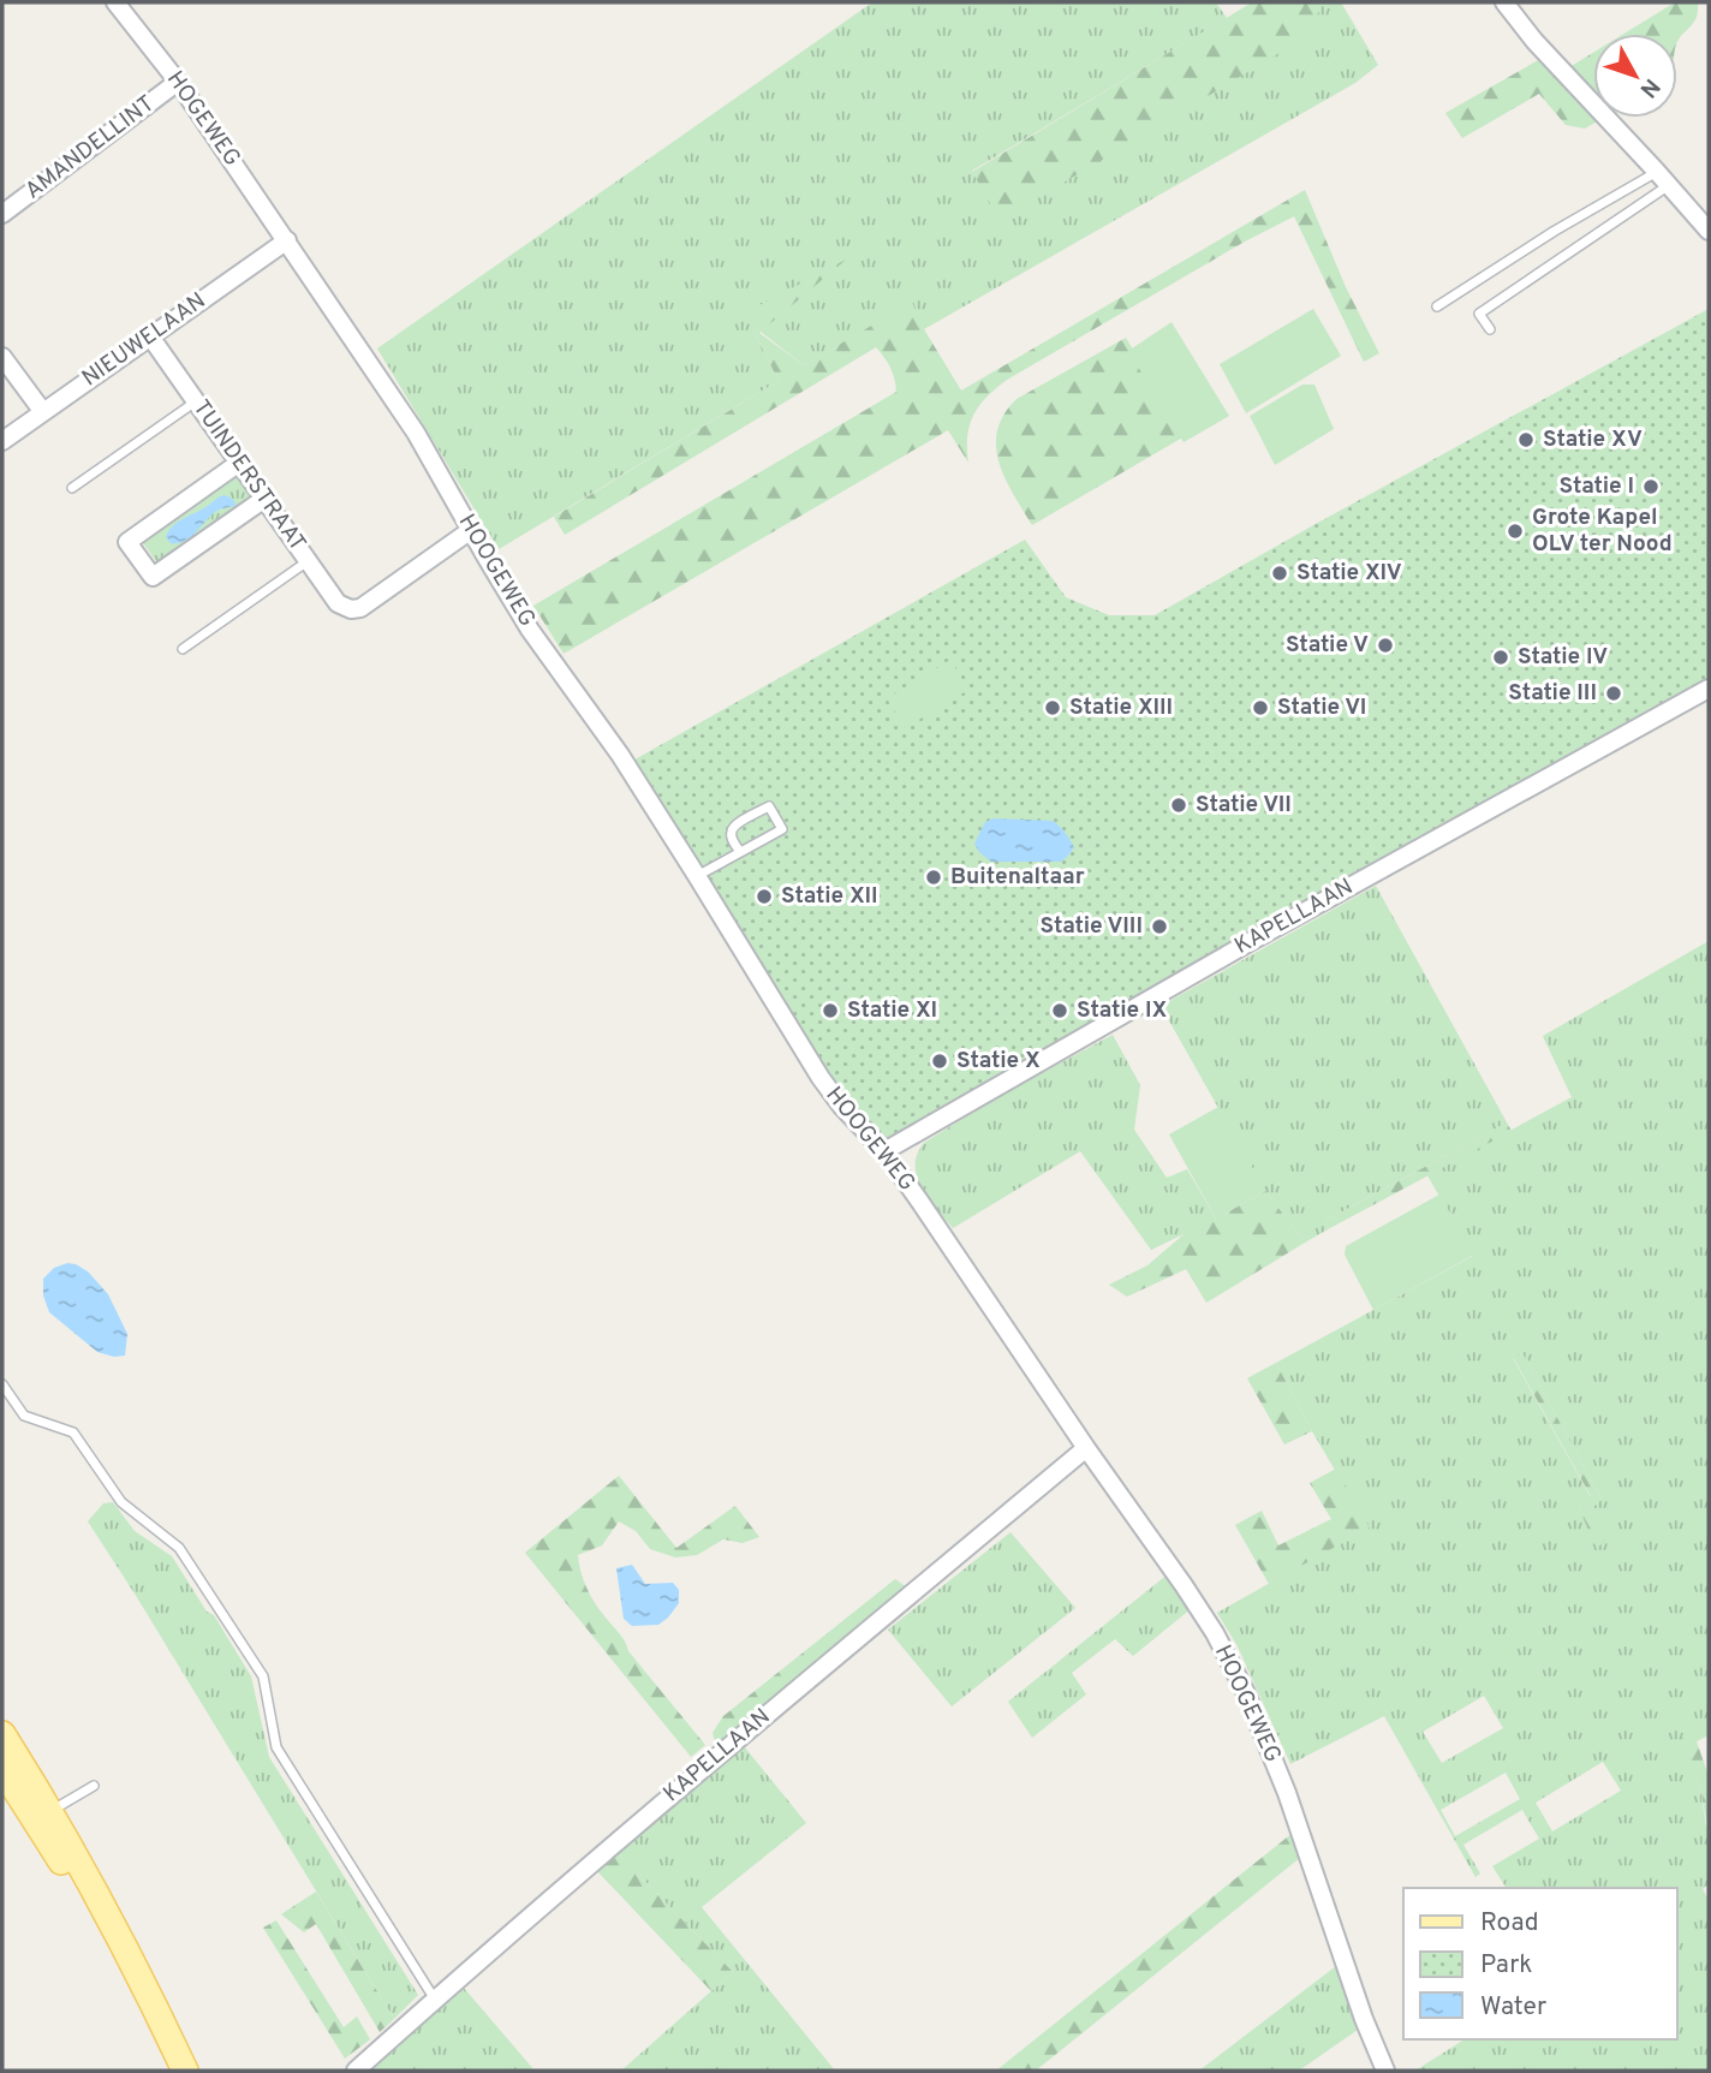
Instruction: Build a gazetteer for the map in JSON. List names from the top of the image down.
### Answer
{
  "streets": {
    "street": [
      "HOGEWEG",
      "AMANDELLINT",
      "NIEUWELAAN",
      "TUINDERSTRAAT",
      "HOOGEWEG",
      "KAPELLAAN"
    ]
  },
  "crossings": [
    ["HOGEWEG", "AMANDELLINT"],
    ["HOGEWEG", "NIEUWELAAN"],
    ["HOGEWEG", "HOOGEWEG"],
    ["NIEUWELAAN", "TUINDERSTRAAT"],
    ["NIEUWELAAN", "HOOGEWEG"],
    ["TUINDERSTRAAT", "HOOGEWEG"],
    ["HOOGEWEG", "KAPELLAAN"]
  ],
  "places": [
    "Statie XV",
    "Statie I",
    "Grote Kapel OLV ter Nood",
    "Statie XIV",
    "Statie V",
    "Statie IV",
    "Statie III",
    "Statie XIII",
    "Statie VI",
    "Statie VII",
    "Buitenaltaar",
    "Statie XII",
    "Statie VIII",
    "Statie XI",
    "Statie IX",
    "Statie X"
  ],
  "legend": ["Road", "Park", "Water"],
  "north": "bottom right"
}
